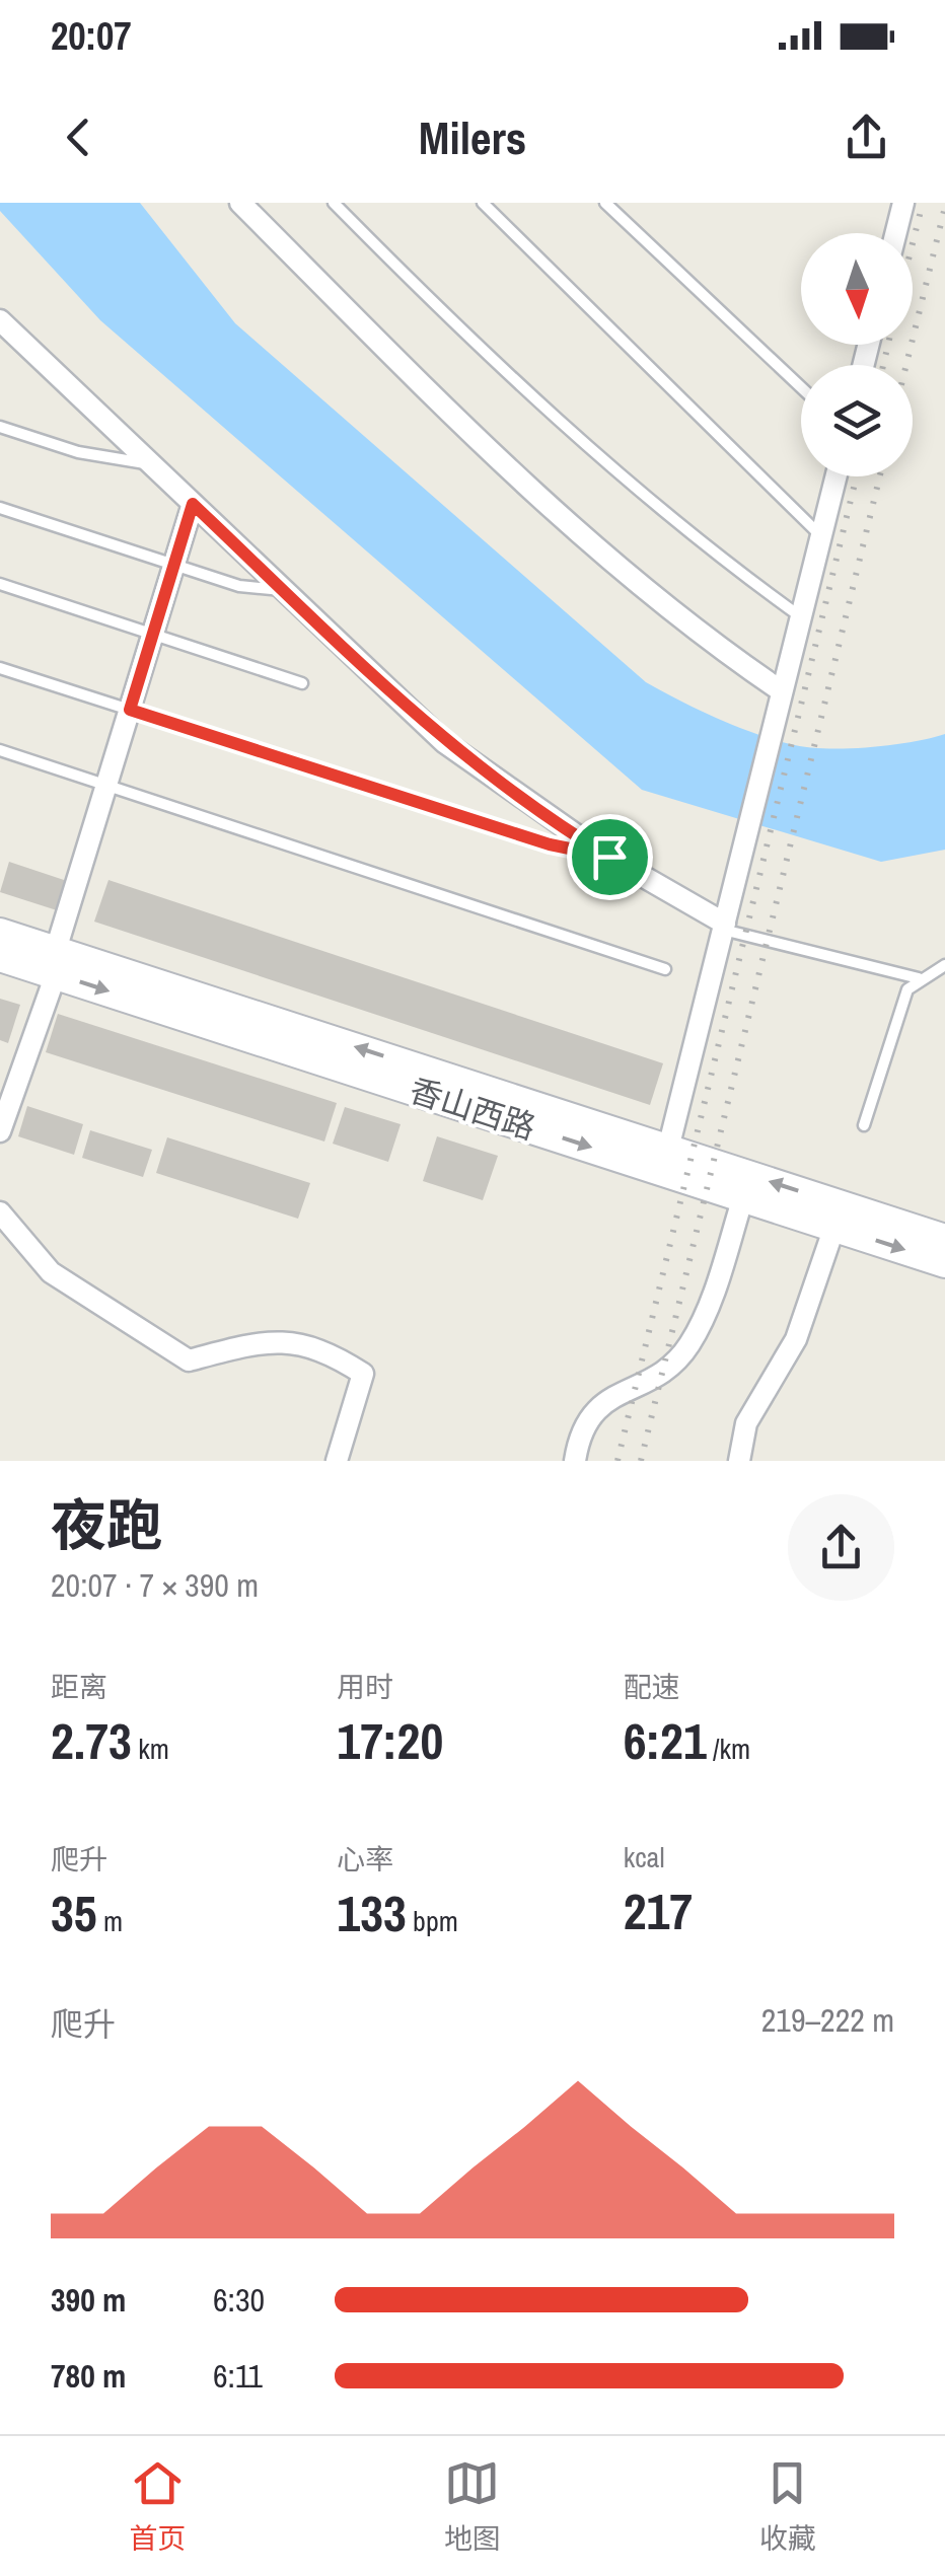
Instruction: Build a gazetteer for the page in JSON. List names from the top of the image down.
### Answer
{
  "streets": {
    "main road": ["香山西路"]
  },
  "north": "bottom",
  "page": {
    "status": "20:07",
    "header": "Milers",
    "heading": ["夜跑", "20:07 · 7 × 390 m"],
    "stats": [
      ["距离", "2.73 km"],
      ["用时", "17:20"],
      ["配速", "6:21 /km"],
      ["爬升", "35 m"],
      ["心率", "133 bpm"],
      ["kcal", "217"]
    ],
    "chart": ["爬升", "219–222 m"],
    "list": [
      {
        "name": "390 m",
        "note": "6:30"
      },
      {
        "name": "780 m",
        "note": "6:11"
      }
    ],
    "tabs": ["首页", "地图", "收藏"]
  }
}
